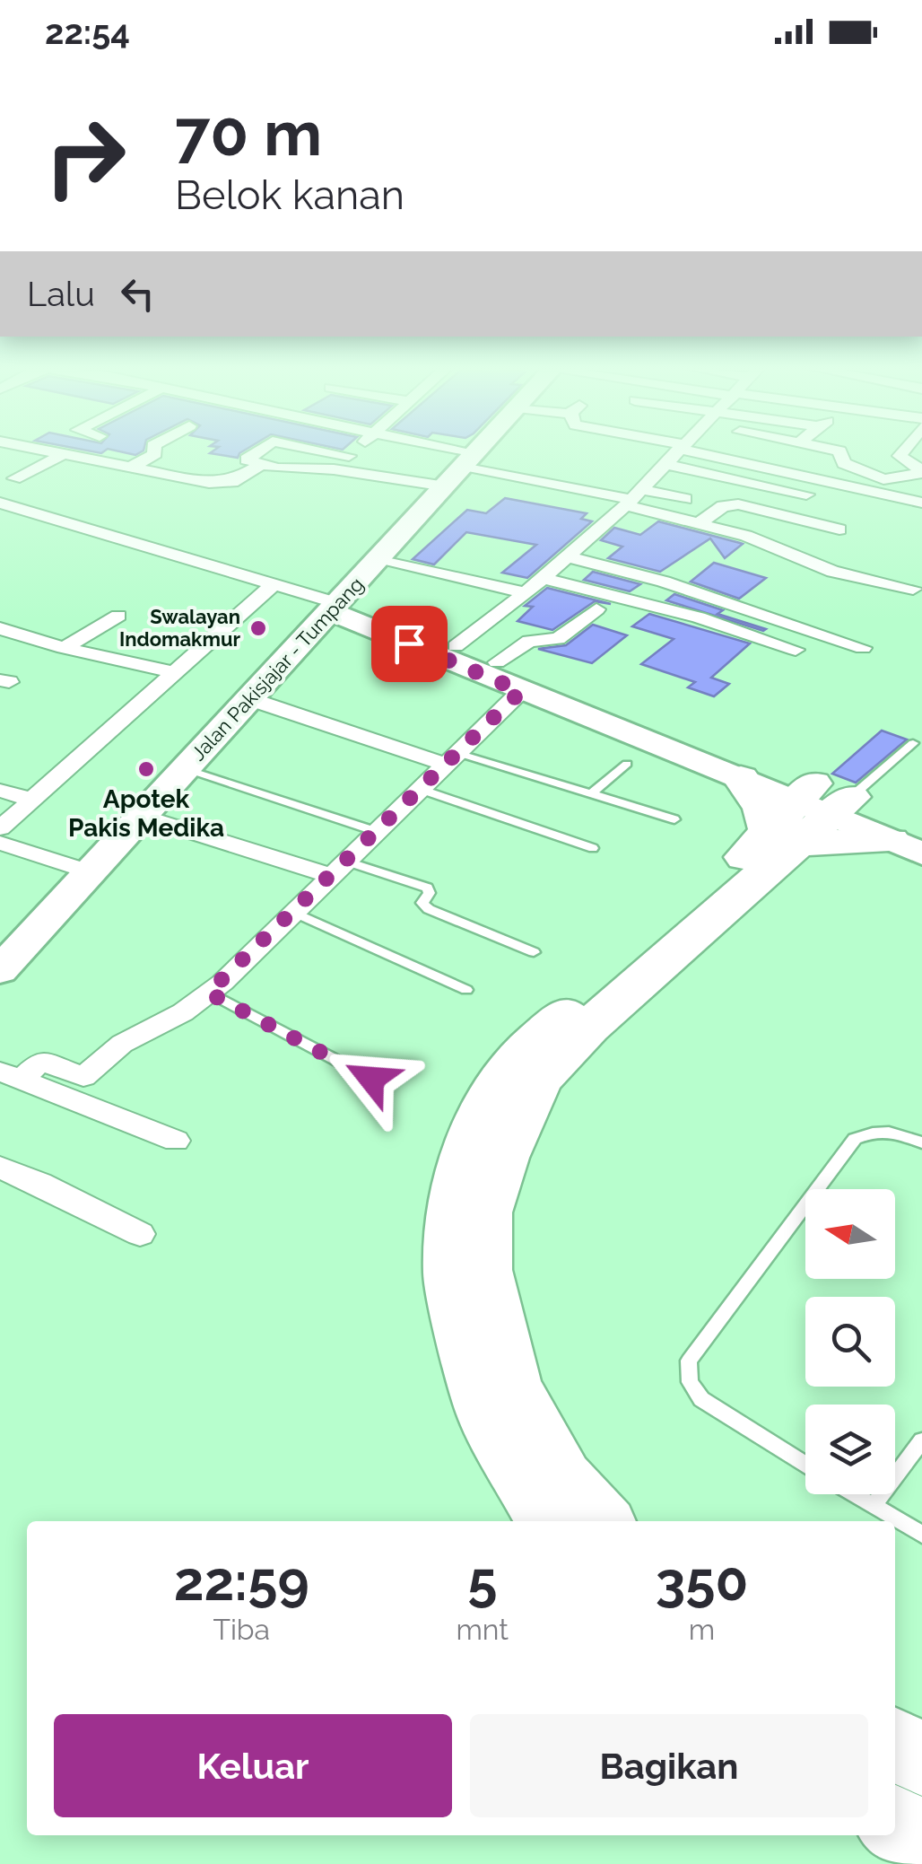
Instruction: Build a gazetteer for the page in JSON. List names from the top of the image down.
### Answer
{
  "streets": {
    "main road": ["Jalan Pakisjajar - Tumpang"]
  },
  "places": ["Swalayan Indomakmur", "Apotek Pakis Medika"],
  "north": "left",
  "page": {
    "status": "22:54",
    "turn": ["70 m", "Belok kanan"],
    "then": "Lalu",
    "eta": [
      "22:59",
      "Tiba",
      "5",
      "mnt",
      "350",
      "m"
    ],
    "buttons": ["Keluar", "Bagikan"]
  }
}
